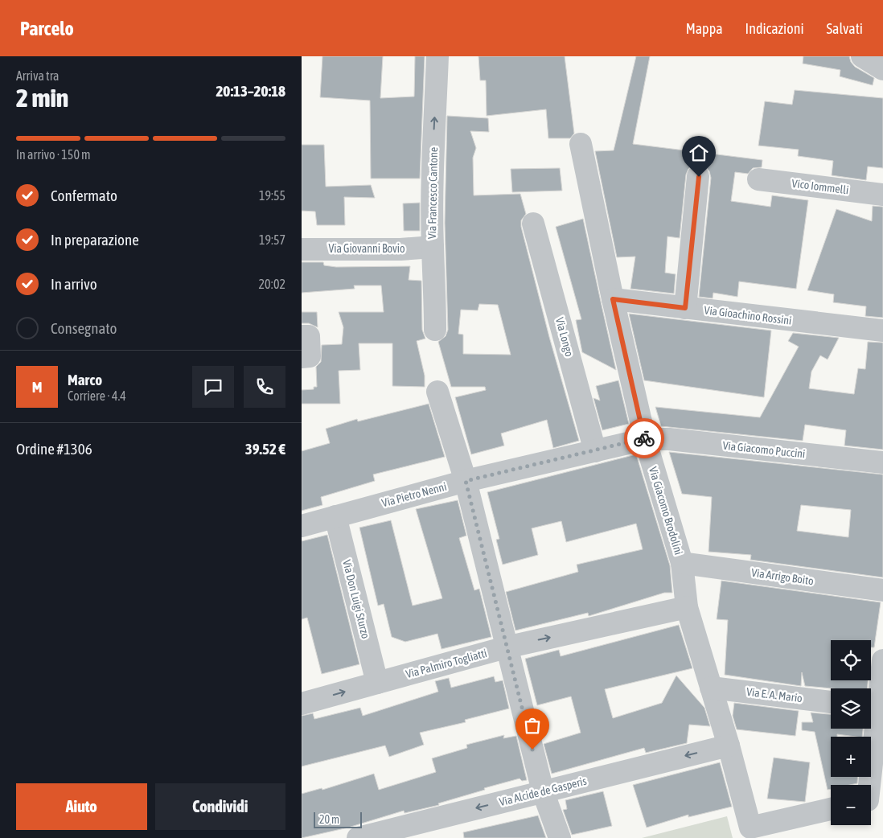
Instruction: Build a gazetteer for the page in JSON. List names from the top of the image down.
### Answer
{
  "streets": {
    "street": [
      "Vico Iommelli",
      "Via Francesco Cantone",
      "Via Giovanni Bovio",
      "Via Gioachino Rossini",
      "Via Longo",
      "Via Giacomo Puccini",
      "Via Pietro Nenni",
      "Via Giacomo Brodolini",
      "Via Arrigo Boito",
      "Via Don Luigi Sturzo",
      "Via Palmiro Togliatti",
      "Via E. A. Mario",
      "Via Alcide de Gasperis"
    ]
  },
  "crossings": [
    ["Via Francesco Cantone", "Via Giovanni Bovio"],
    ["Via Gioachino Rossini", "Via Giacomo Brodolini"],
    ["Via Longo", "Via Pietro Nenni"],
    ["Via Giacomo Puccini", "Via Pietro Nenni"],
    ["Via Giacomo Puccini", "Via Giacomo Brodolini"],
    ["Via Pietro Nenni", "Via Giacomo Brodolini"],
    ["Via Pietro Nenni", "Via Don Luigi Sturzo"],
    ["Via Giacomo Brodolini", "Via Arrigo Boito"],
    ["Via Giacomo Brodolini", "Via Palmiro Togliatti"],
    ["Via Giacomo Brodolini", "Via E. A. Mario"],
    ["Via Giacomo Brodolini", "Via Alcide de Gasperis"],
    ["Via Don Luigi Sturzo", "Via Palmiro Togliatti"]
  ],
  "one_way": ["Via Francesco Cantone", "Via Palmiro Togliatti", "Via Alcide de Gasperis"],
  "scale_bar": "20 m",
  "page": {
    "header": "Parcelo",
    "nav": ["Mappa", "Indicazioni", "Salvati"],
    "heading": ["2 min", "Arriva tra", "20:13–20:18"],
    "panel": [
      "Marco",
      "Corriere · 4.4",
      "Ordine #1306",
      "39.52 €"
    ],
    "bar": "In arrivo · 150 m",
    "list": [
      ["Confermato", "19:55"],
      ["In preparazione", "19:57"],
      ["In arrivo", "20:02"],
      "Consegnato"
    ],
    "round": "M",
    "map_buttons": ["+", "−"],
    "buttons": ["Aiuto", "Condividi"],
    "scale": "20 m"
  }
}
